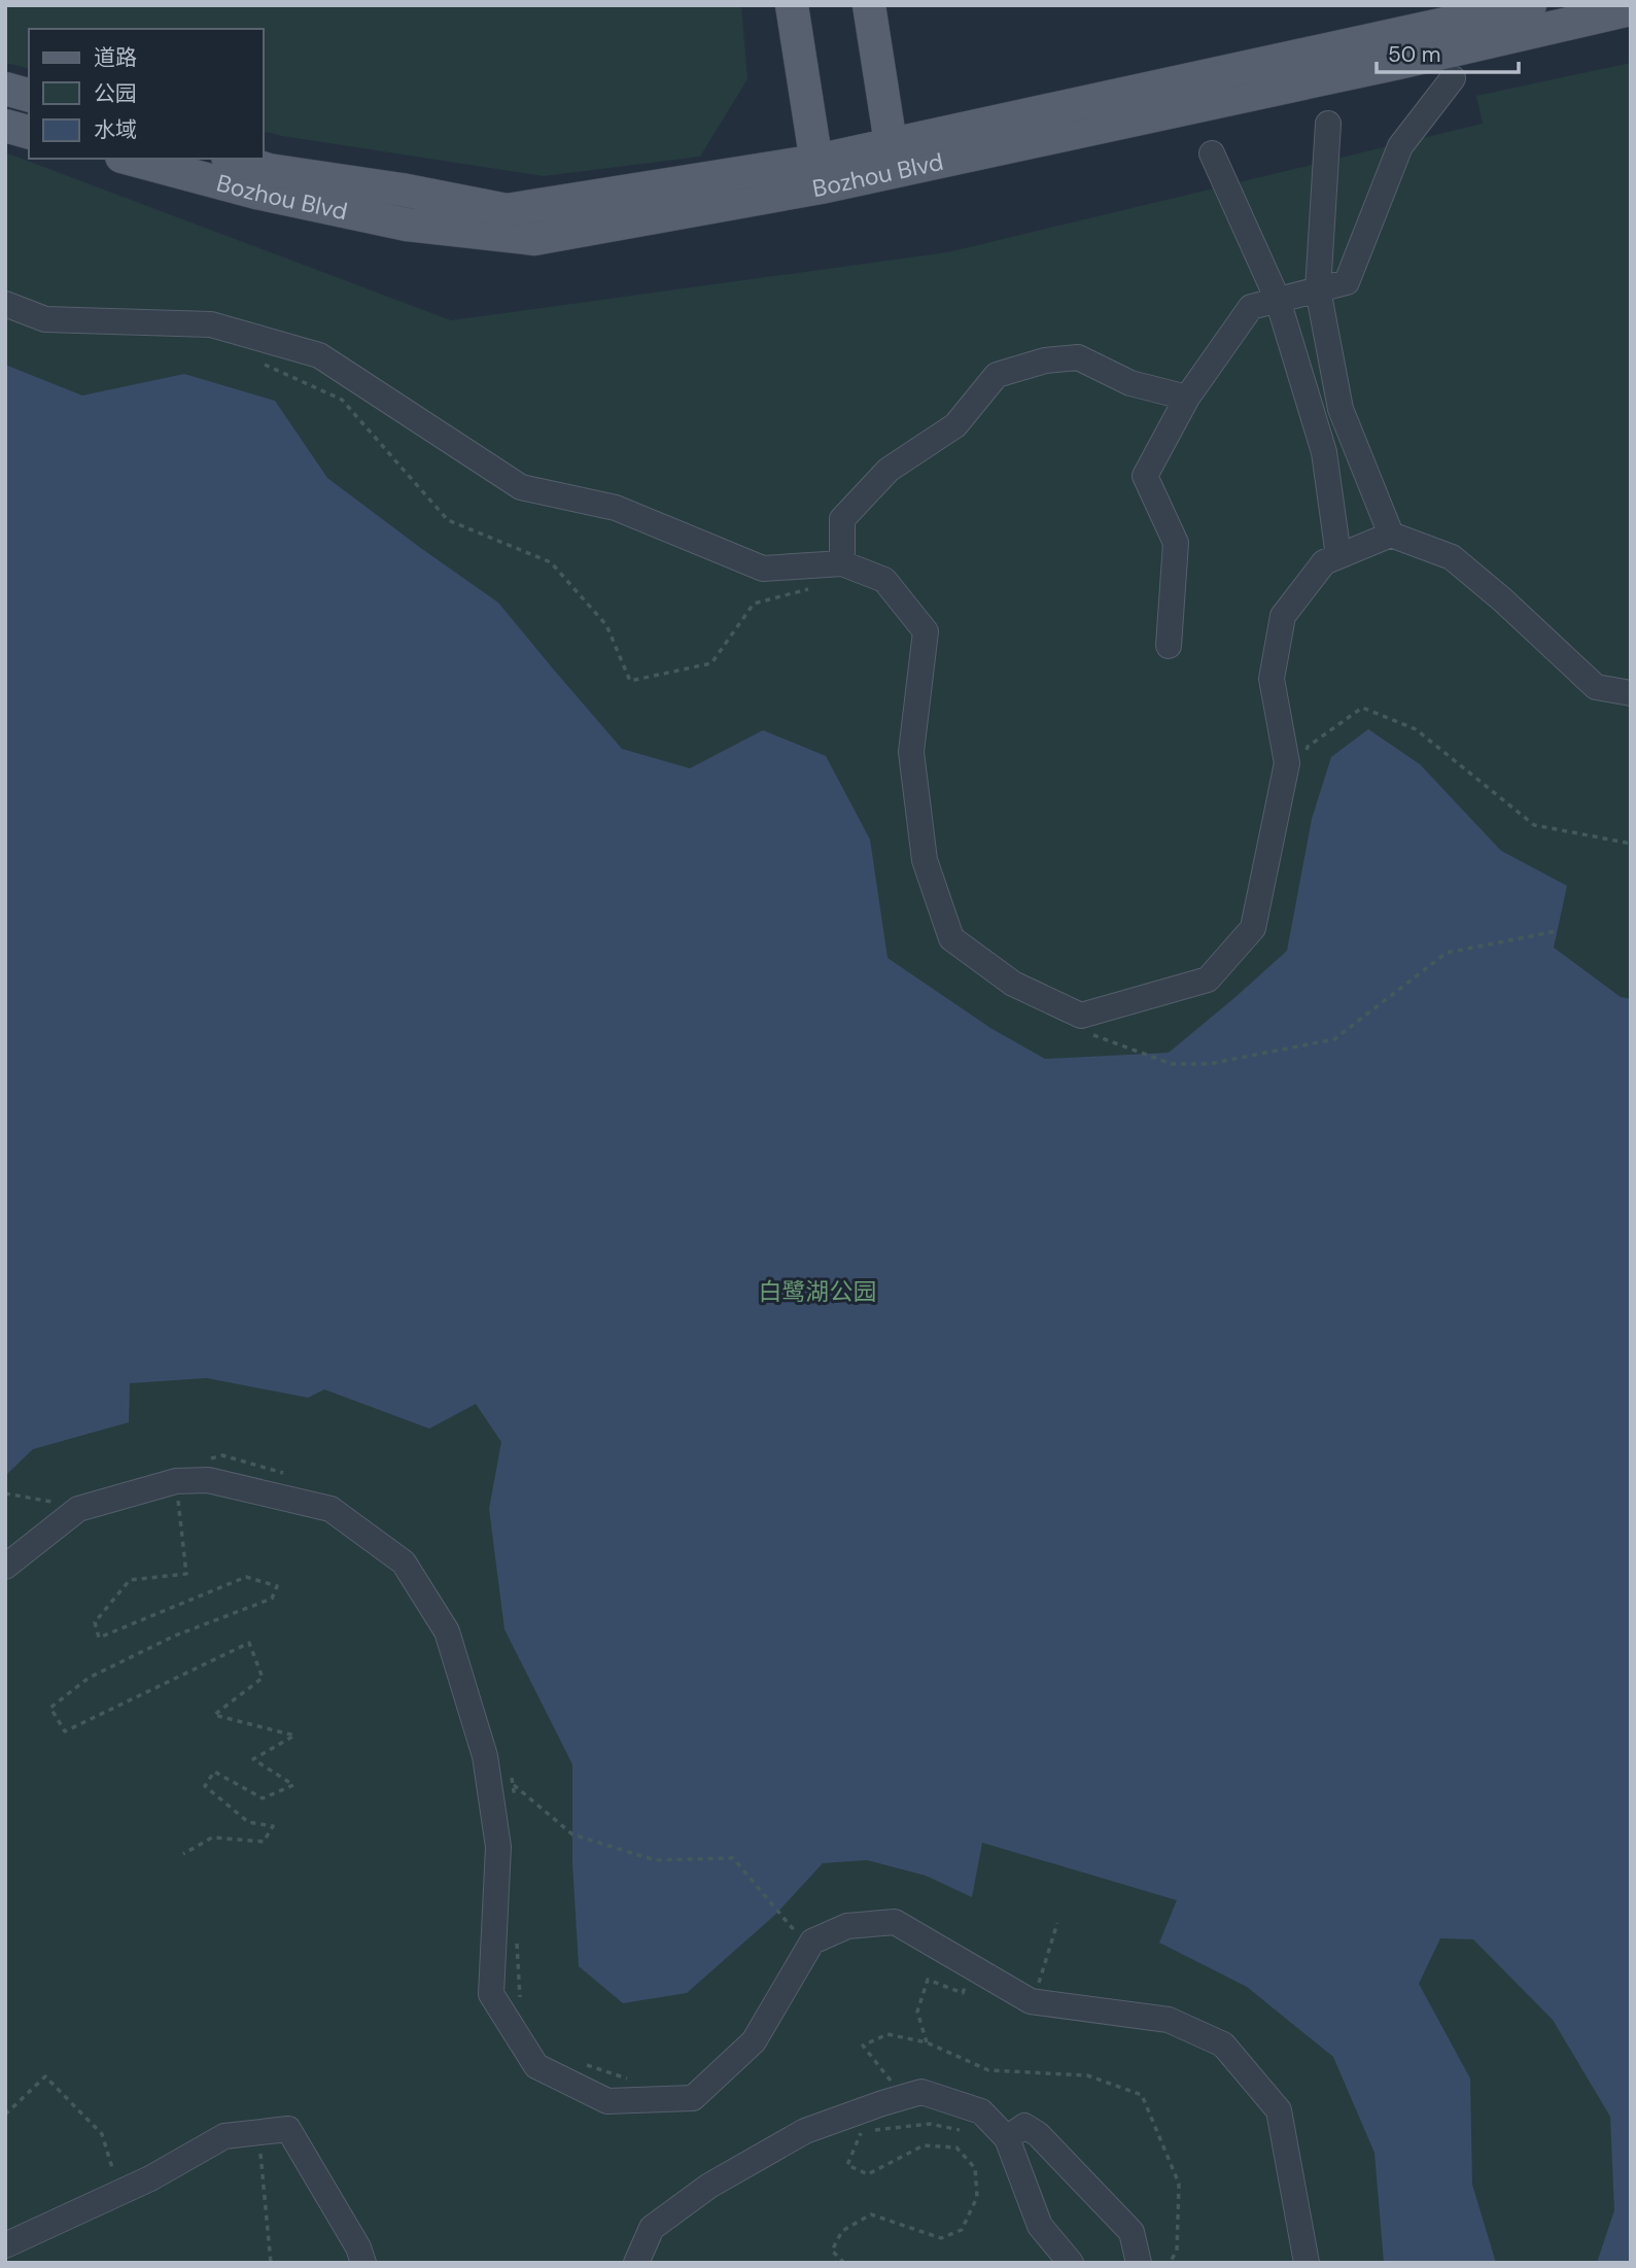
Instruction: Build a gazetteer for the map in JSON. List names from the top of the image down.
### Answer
{
  "streets": {
    "main road": ["Bozhou Blvd"]
  },
  "parks": ["白鹭湖公园"],
  "legend": ["道路", "公园", "水域"],
  "scale_bar": "50 m"
}
